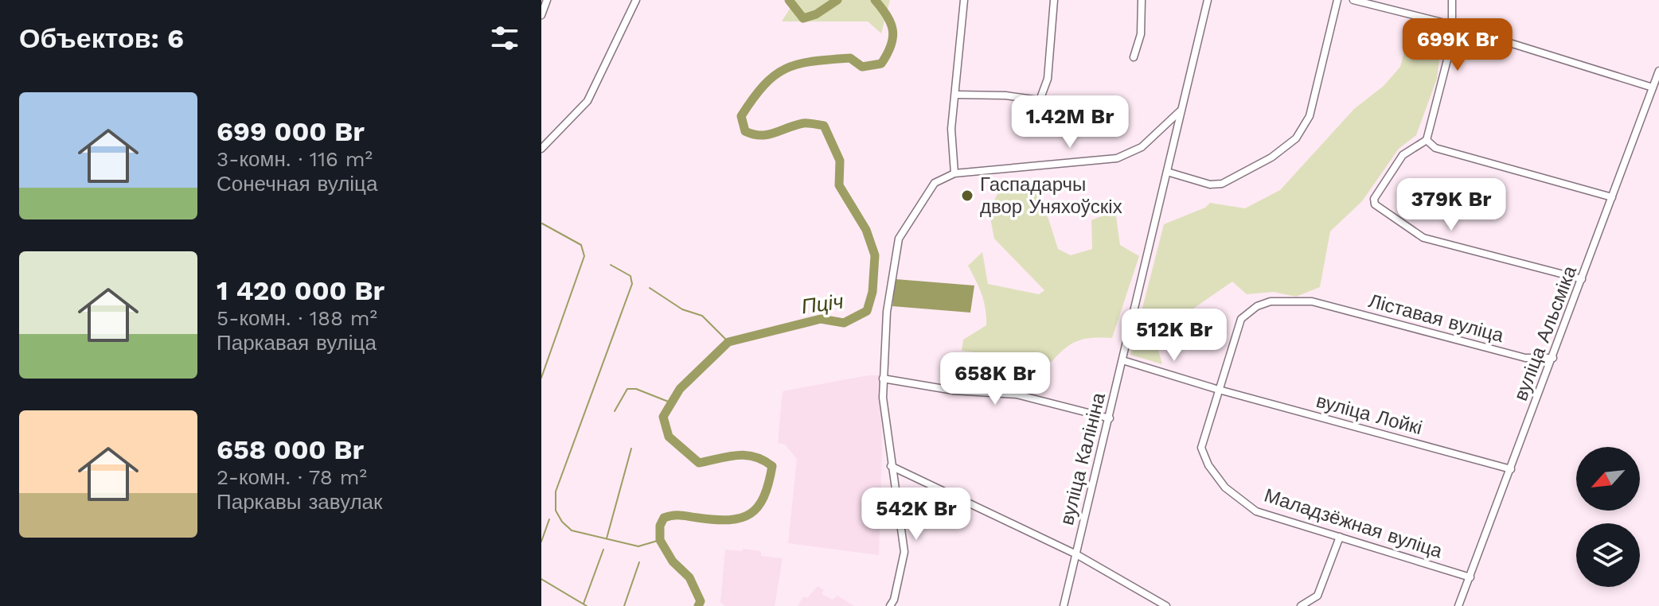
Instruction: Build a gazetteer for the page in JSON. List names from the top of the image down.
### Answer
{
  "streets": {
    "street": [
      "Ліставая вуліца",
      "вуліца Альсміка",
      "вуліца Лойкі",
      "вуліца Калініна",
      "Маладзёжная вуліца"
    ]
  },
  "crossings": [
    ["Ліставая вуліца", "вуліца Альсміка"],
    ["Ліставая вуліца", "вуліца Лойкі"],
    ["Ліставая вуліца", "Маладзёжная вуліца"],
    ["вуліца Альсміка", "вуліца Лойкі"],
    ["вуліца Альсміка", "Маладзёжная вуліца"],
    ["вуліца Лойкі", "вуліца Калініна"],
    ["вуліца Лойкі", "Маладзёжная вуліца"]
  ],
  "water": ["Пціч"],
  "places": ["Гаспадарчы двор Уняхоўскіх"],
  "north": "bottom left",
  "page": {
    "heading": "Объектов: 6",
    "price": [
      "699K Br",
      "1.42M Br",
      "379K Br",
      "512K Br",
      "658K Br",
      "542K Br"
    ],
    "list": [
      {
        "name": "699 000 Br",
        "note": "3-комн. · 116 m² · Сонечная вуліца"
      },
      {
        "name": "1 420 000 Br",
        "note": "5-комн. · 188 m² · Паркавая вуліца"
      },
      {
        "name": "658 000 Br",
        "note": "2-комн. · 78 m² · Паркавы завулак"
      }
    ]
  }
}
